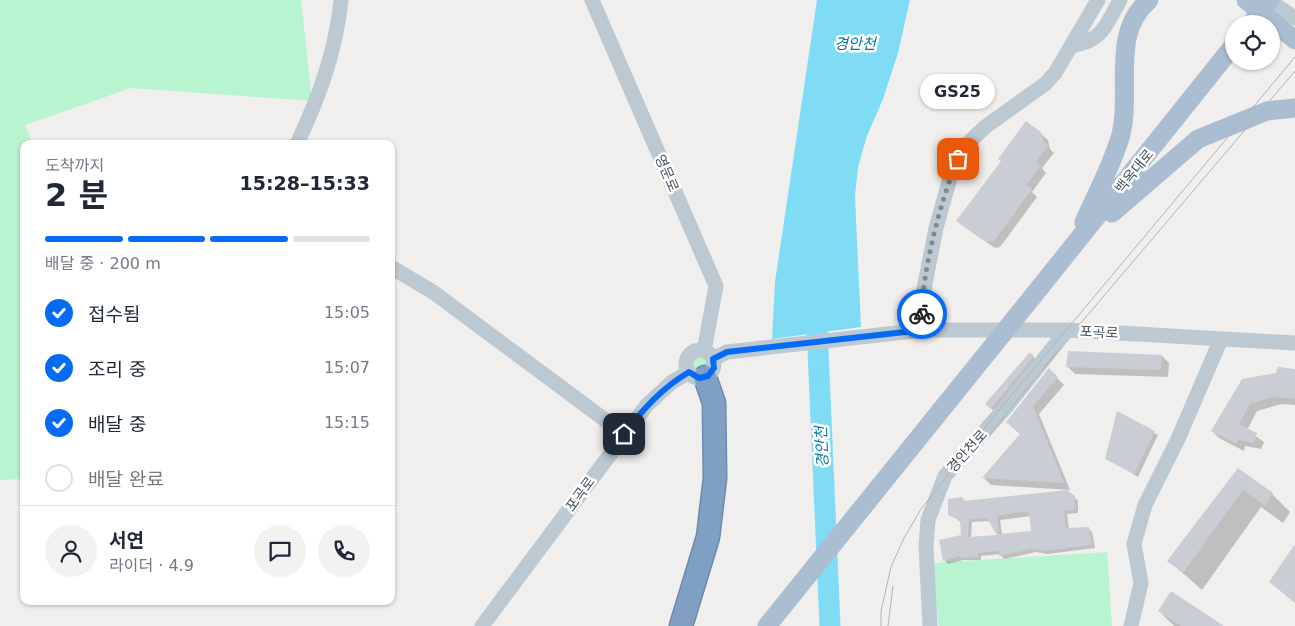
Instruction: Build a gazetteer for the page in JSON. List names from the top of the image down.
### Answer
{
  "streets": {
    "main road": ["백옥대로"],
    "street": ["영문로", "포곡로", "경안천로"]
  },
  "crossings": [
    ["영문로", "포곡로"],
    ["포곡로", "경안천로"]
  ],
  "water": ["경안천"],
  "places": ["GS25"],
  "page": {
    "bubble": "GS25",
    "heading": ["2 분", "도착까지", "15:28–15:33"],
    "panel": ["서연", "라이더 · 4.9"],
    "bar": "배달 중 · 200 m",
    "list": [
      ["접수됨", "15:05"],
      ["조리 중", "15:07"],
      ["배달 중", "15:15"],
      "배달 완료"
    ]
  }
}
